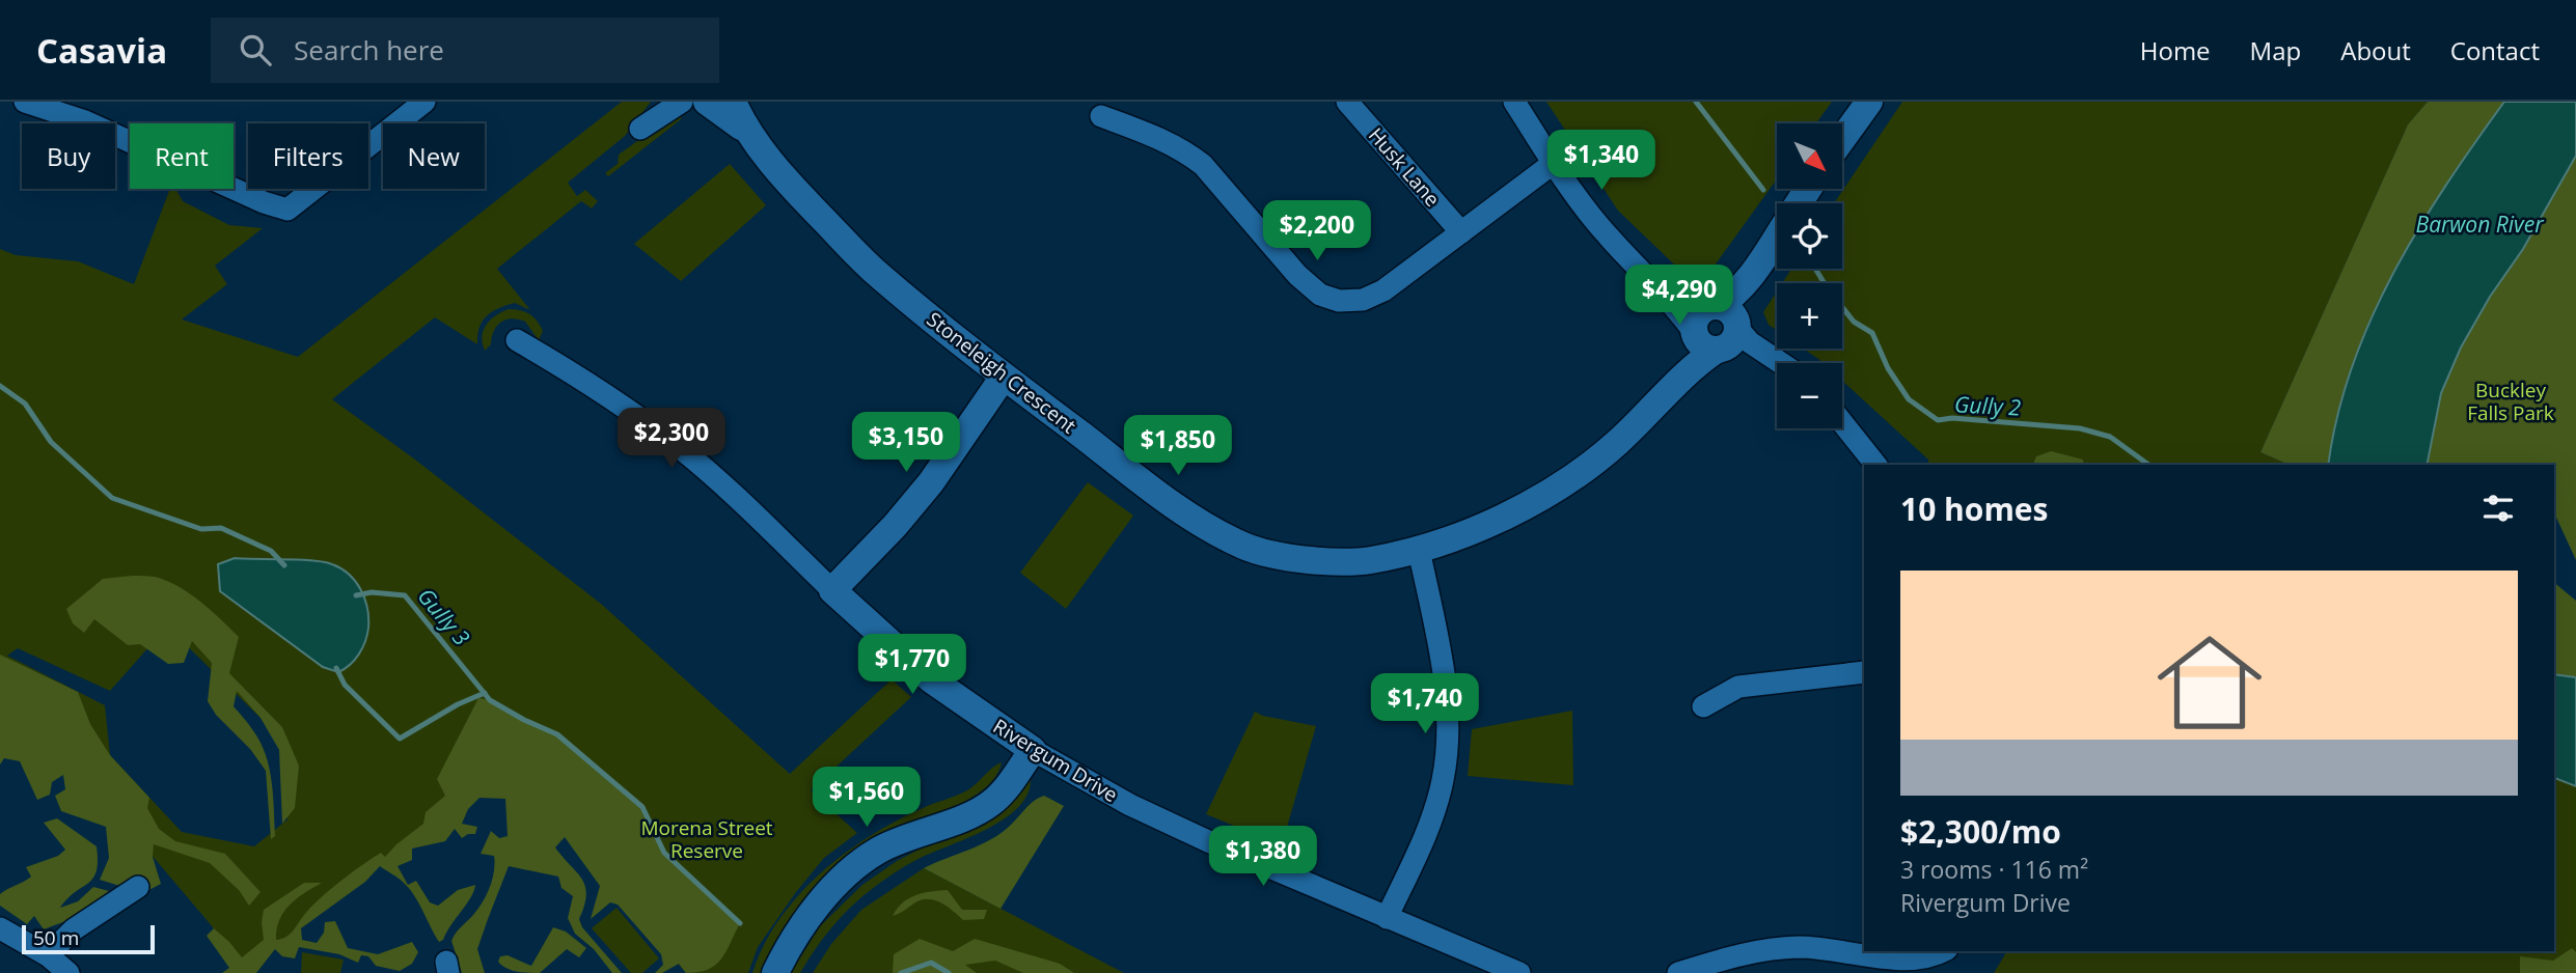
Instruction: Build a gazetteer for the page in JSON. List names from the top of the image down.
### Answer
{
  "streets": {
    "street": ["Husk Lane", "Stoneleigh Crescent", "Rivergum Drive"]
  },
  "water": ["Barwon River", "Gully 2", "Gully 3"],
  "parks": ["Buckley Falls Park", "Morena Street Reserve"],
  "scale_bar": "50 m",
  "north": "bottom right",
  "page": {
    "header": "Casavia",
    "search": "Search here",
    "nav": [
      "Home",
      "Map",
      "About",
      "Contact"
    ],
    "map_buttons": ["+", "−"],
    "chip": [
      "Buy",
      "Rent",
      "Filters",
      "New"
    ],
    "price": [
      "$1,340",
      "$2,200",
      "$4,290",
      "$2,300",
      "$3,150",
      "$1,850",
      "$1,770",
      "$1,740",
      "$1,560",
      "$1,380"
    ],
    "heading": "10 homes",
    "list": [
      {
        "name": "$2,300/mo",
        "note": "3 rooms · 116 m² · Rivergum Drive"
      }
    ],
    "scale": "50 m"
  }
}
